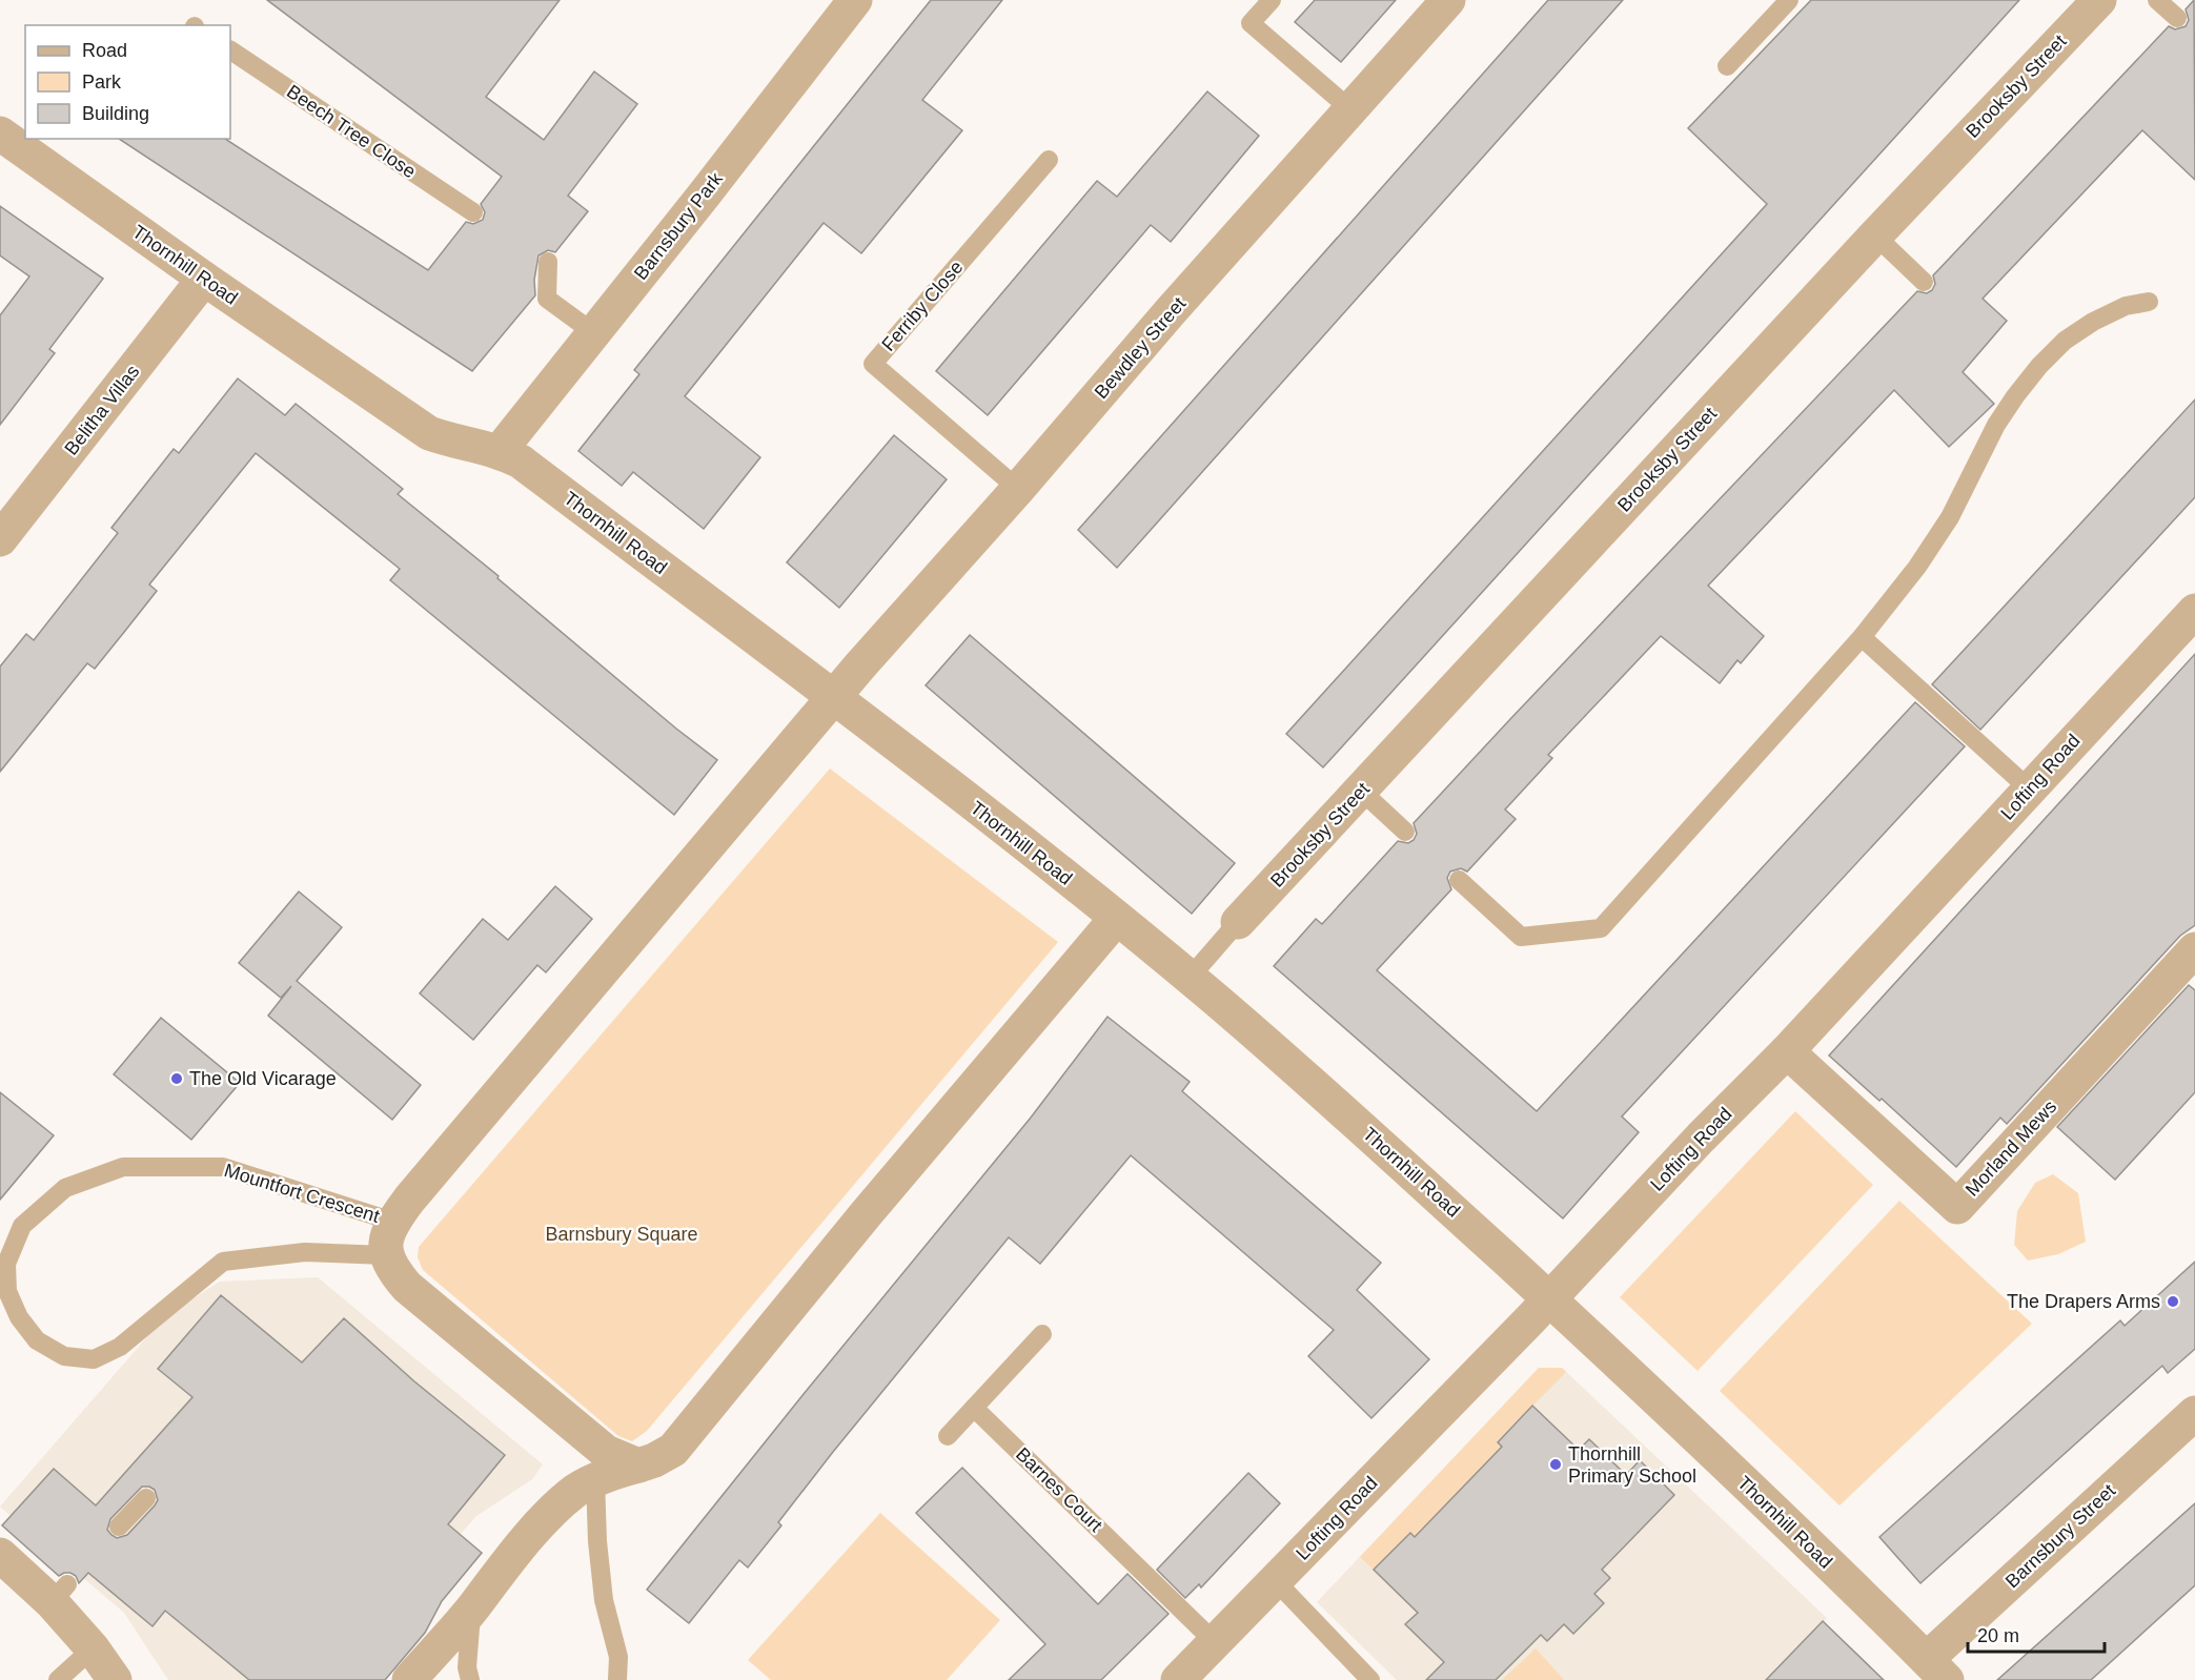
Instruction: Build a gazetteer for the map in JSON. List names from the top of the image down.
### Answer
{
  "streets": {
    "street": [
      "Brooksby Street",
      "Barnsbury Park",
      "Thornhill Road",
      "Bewdley Street",
      "Belitha Villas",
      "Lofting Road",
      "Morland Mews",
      "Barnsbury Street"
    ],
    "lane": [
      "Beech Tree Close",
      "Ferriby Close",
      "Mountfort Crescent",
      "Barnes Court"
    ]
  },
  "crossings": [
    ["Barnsbury Park", "Thornhill Road"],
    ["Thornhill Road", "Bewdley Street"],
    ["Thornhill Road", "Belitha Villas"],
    ["Thornhill Road", "Lofting Road"],
    ["Thornhill Road", "Barnsbury Street"],
    ["Ferriby Close", "Bewdley Street"],
    ["Lofting Road", "Morland Mews"],
    ["Lofting Road", "Barnes Court"]
  ],
  "parks": ["Barnsbury Square"],
  "places": ["The Old Vicarage", "The Drapers Arms", "Thornhill Primary School"],
  "legend": ["Road", "Park", "Building"],
  "scale_bar": "20 m"
}
